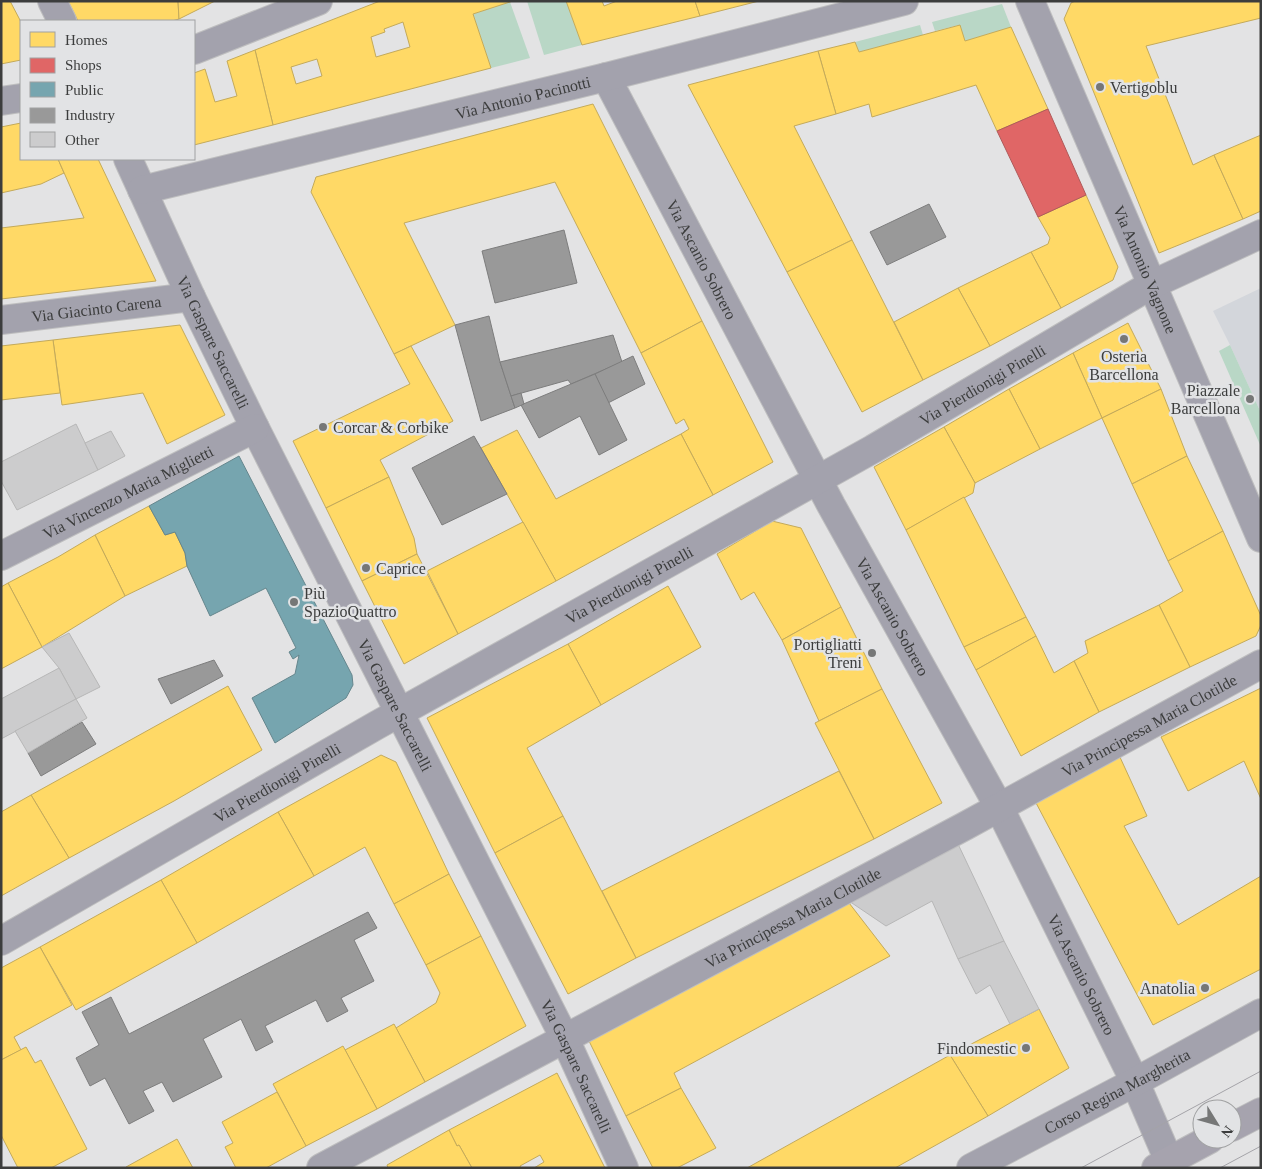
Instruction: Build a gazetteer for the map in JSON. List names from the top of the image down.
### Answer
{
  "streets": {
    "street": [
      "Via Antonio Pacinotti",
      "Via Ascanio Sobrero",
      "Via Antonio Vagnone",
      "Via Giacinto Carena",
      "Via Gaspare Saccarelli",
      "Via Pierdionigi Pinelli",
      "Via Vincenzo Maria Miglietti",
      "Via Principessa Maria Clotilde",
      "Corso Regina Margherita"
    ]
  },
  "crossings": [
    ["Via Antonio Pacinotti", "Via Ascanio Sobrero"],
    ["Via Antonio Pacinotti", "Via Gaspare Saccarelli"],
    ["Via Ascanio Sobrero", "Via Pierdionigi Pinelli"],
    ["Via Ascanio Sobrero", "Via Principessa Maria Clotilde"],
    ["Via Ascanio Sobrero", "Corso Regina Margherita"],
    ["Via Antonio Vagnone", "Via Pierdionigi Pinelli"],
    ["Via Giacinto Carena", "Via Gaspare Saccarelli"],
    ["Via Gaspare Saccarelli", "Via Pierdionigi Pinelli"],
    ["Via Gaspare Saccarelli", "Via Vincenzo Maria Miglietti"],
    ["Via Gaspare Saccarelli", "Via Principessa Maria Clotilde"]
  ],
  "places": [
    "Vertigoblu",
    "Osteria Barcellona",
    "Piazzale Barcellona",
    "Corcar & Corbike",
    "Caprice",
    "Più SpazioQuattro",
    "Portigliatti Treni",
    "Anatolia",
    "Findomestic"
  ],
  "legend": [
    "Homes",
    "Shops",
    "Public",
    "Industry",
    "Other"
  ],
  "north": "bottom right"
}
